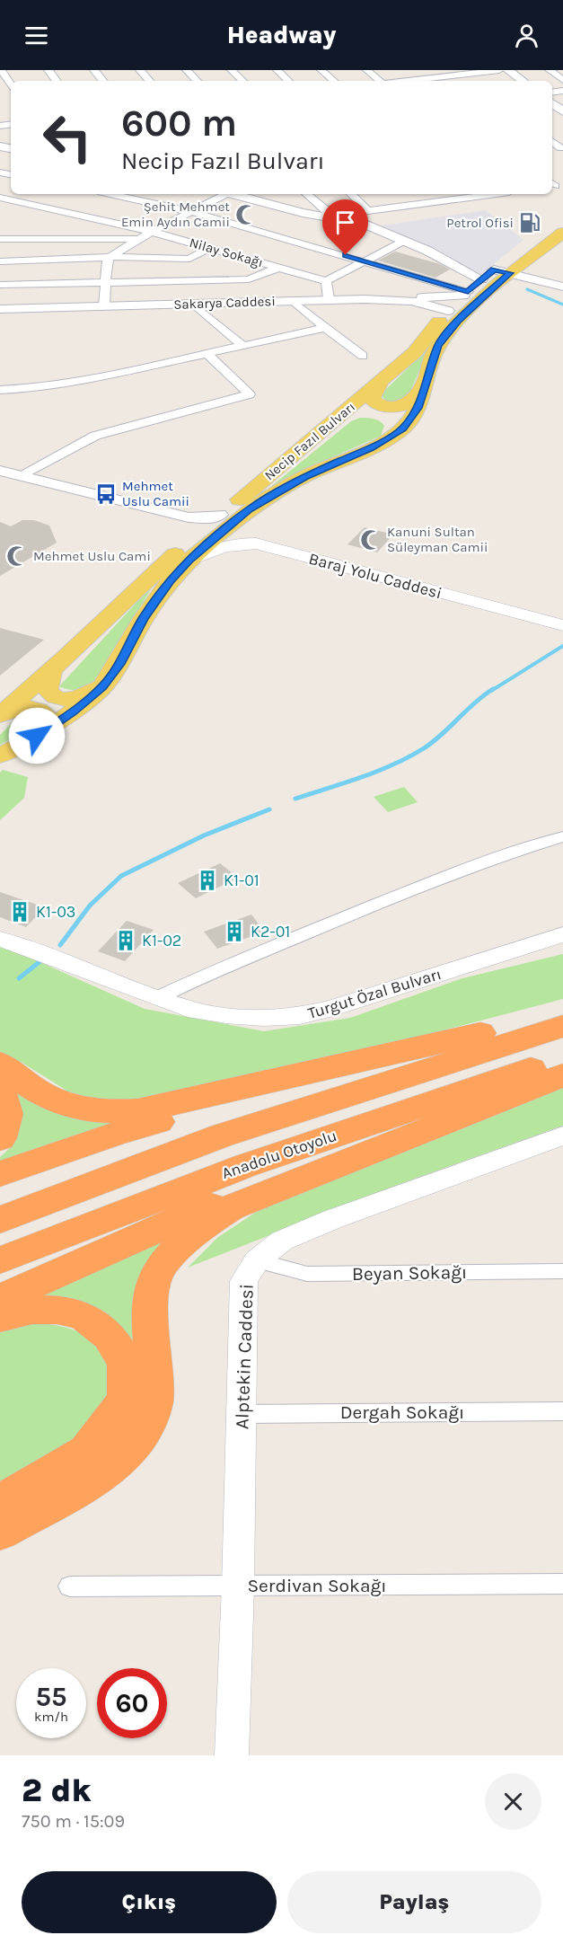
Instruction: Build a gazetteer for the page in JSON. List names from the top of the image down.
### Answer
{
  "streets": {
    "highway": ["Anadolu Otoyolu"],
    "main road": [
      "Necip Fazıl Bulvarı",
      "Baraj Yolu Caddesi",
      "Turgut Özal Bulvarı",
      "Alptekin Caddesi"
    ],
    "street": [
      "Nilay Sokağı",
      "Sakarya Caddesi",
      "Beyan Sokağı",
      "Dergah Sokağı",
      "Serdivan Sokağı"
    ]
  },
  "crossings": [
    ["Sakarya Caddesi", "Necip Fazıl Bulvarı"],
    ["Necip Fazıl Bulvarı", "Baraj Yolu Caddesi"],
    ["Beyan Sokağı", "Alptekin Caddesi"],
    ["Alptekin Caddesi", "Dergah Sokağı"],
    ["Alptekin Caddesi", "Serdivan Sokağı"]
  ],
  "places": {
    "mosque": ["Şehit Mehmet Emin Aydın Camii", "Kanuni Sultan Süleyman Camii", "Mehmet Uslu Cami"],
    "fuel station": ["Petrol Ofisi"],
    "bus stop": ["Mehmet Uslu Camii"],
    "building": [
      "K1-01",
      "K1-03",
      "K2-01",
      "K1-02"
    ]
  },
  "page": {
    "header": "Headway",
    "turn": ["600 m", "Necip Fazıl Bulvarı"],
    "speed": "55 km/h",
    "limit": "60",
    "heading": ["2 dk", "750 m · 15:09"],
    "buttons": ["Çıkış", "Paylaş"]
  }
}
